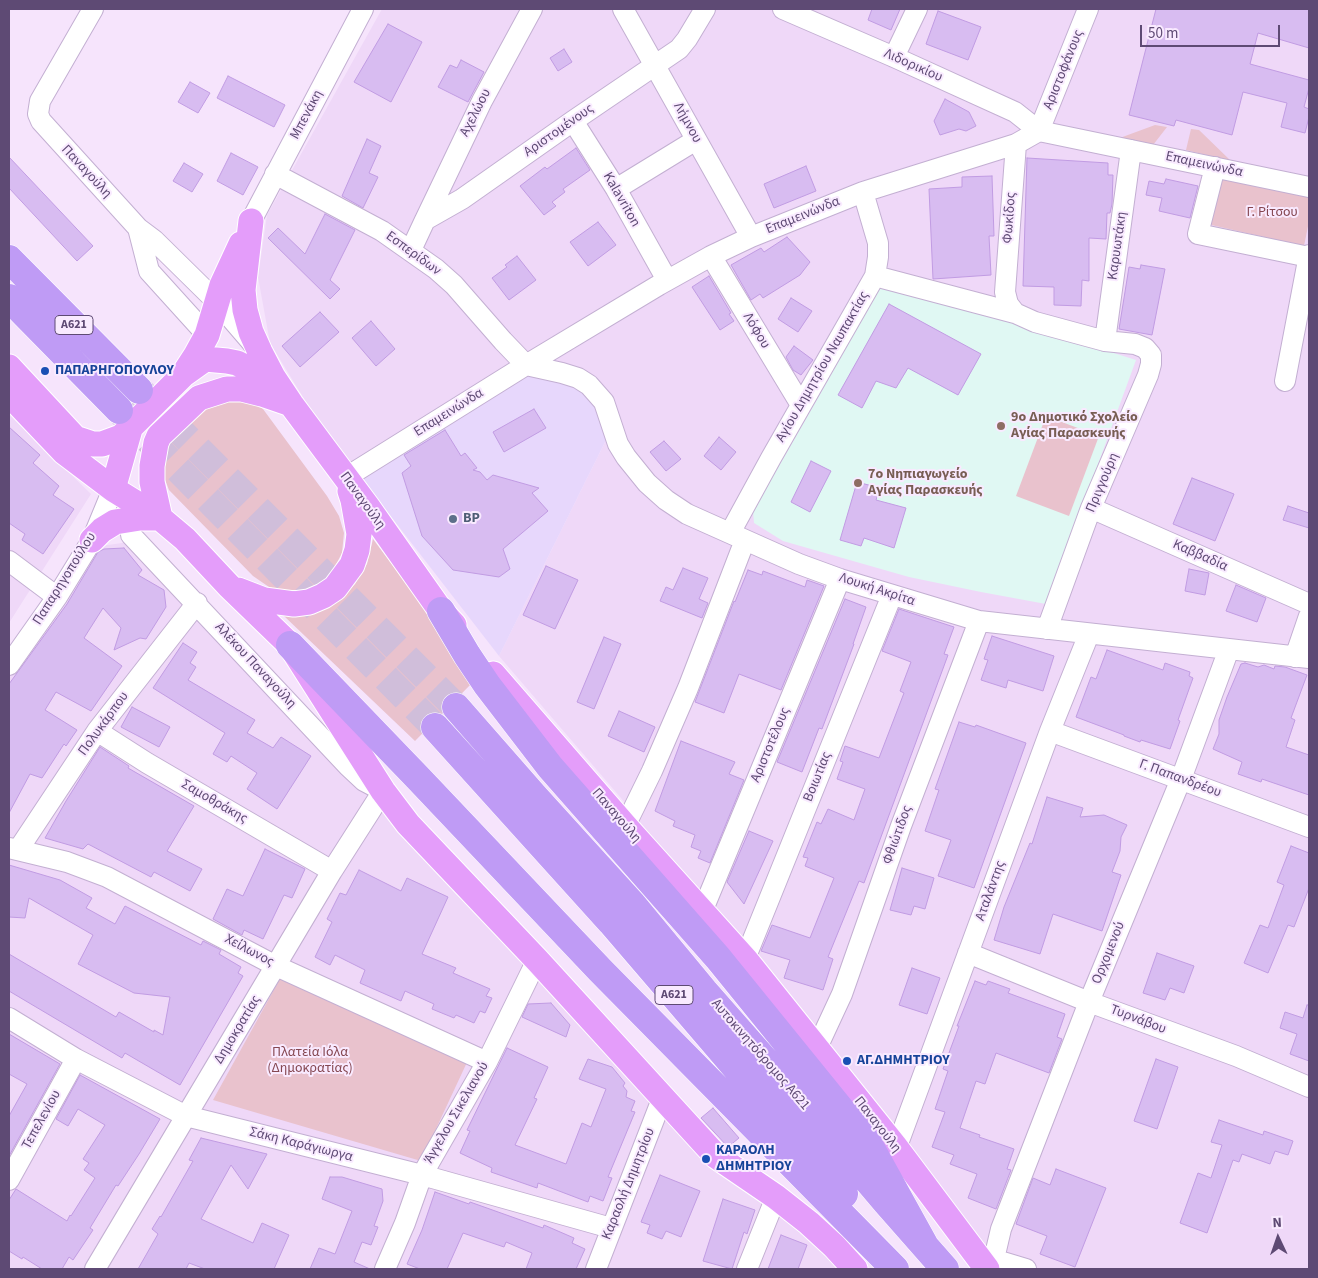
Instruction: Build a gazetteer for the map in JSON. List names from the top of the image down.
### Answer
{
  "streets": {
    "highway": ["Α621", "Αυτοκινητόδρομος Α621"],
    "main road": ["Παναγούλη"],
    "street": [
      "Λιδορικίου",
      "Αριστοφάνους",
      "Αχελώου",
      "Μπενάκη",
      "Λήμνου",
      "Αριστομένους",
      "Επαμεινώνδα",
      "Kalavriton",
      "Φωκίδος",
      "Καρυωτάκη",
      "Εσπερίδων",
      "Λόφου",
      "Αγίου Δημητρίου Ναυπακτίας",
      "Πριγγούρη",
      "Καββαδία",
      "Παπαρηγοπούλου",
      "Λουκή Ακρίτα",
      "Αλέκου Παναγούλη",
      "Πολυκάρπου",
      "Αριστοτέλους",
      "Βοιωτίας",
      "Γ. Παπανδρέου",
      "Σαμοθράκης",
      "Φθιώτιδος",
      "Αταλάντης",
      "Χείλωνος",
      "Ορχομενού",
      "Τυρνάβου",
      "Δημοκρατίας",
      "Άγγελου Σικελιανού",
      "Τεπελενίου",
      "Σάκη Καράγιωργα",
      "Καραολή Δημητρίου"
    ]
  },
  "crossings": [
    ["Λιδορικίου", "Αριστοφάνους"],
    ["Λιδορικίου", "Επαμεινώνδα"],
    ["Αριστοφάνους", "Επαμεινώνδα"],
    ["Αχελώου", "Αριστομένους"],
    ["Μπενάκη", "Παναγούλη"],
    ["Μπενάκη", "Εσπερίδων"],
    ["Λήμνου", "Αριστομένους"],
    ["Λήμνου", "Επαμεινώνδα"],
    ["Αριστομένους", "Kalavriton"],
    ["Επαμεινώνδα", "Παναγούλη"],
    ["Επαμεινώνδα", "Kalavriton"],
    ["Επαμεινώνδα", "Φωκίδος"],
    ["Επαμεινώνδα", "Καρυωτάκη"],
    ["Επαμεινώνδα", "Εσπερίδων"],
    ["Επαμεινώνδα", "Λόφου"],
    ["Επαμεινώνδα", "Αγίου Δημητρίου Ναυπακτίας"],
    ["Επαμεινώνδα", "Λουκή Ακρίτα"],
    ["Παναγούλη", "Αγίου Δημητρίου Ναυπακτίας"],
    ["Παναγούλη", "Αριστοτέλους"],
    ["Παναγούλη", "Βοιωτίας"],
    ["Παναγούλη", "Φθιώτιδος"],
    ["Παναγούλη", "Αταλάντης"],
    ["Παναγούλη", "Ορχομενού"],
    ["Καρυωτάκη", "Πριγγούρη"],
    ["Εσπερίδων", "Λουκή Ακρίτα"],
    ["Λόφου", "Αγίου Δημητρίου Ναυπακτίας"],
    ["Αγίου Δημητρίου Ναυπακτίας", "Λουκή Ακρίτα"],
    ["Πριγγούρη", "Καββαδία"],
    ["Πριγγούρη", "Λουκή Ακρίτα"],
    ["Λουκή Ακρίτα", "Αριστοτέλους"],
    ["Λουκή Ακρίτα", "Βοιωτίας"],
    ["Λουκή Ακρίτα", "Φθιώτιδος"],
    ["Λουκή Ακρίτα", "Αταλάντης"],
    ["Λουκή Ακρίτα", "Ορχομενού"],
    ["Αλέκου Παναγούλη", "Πολυκάρπου"],
    ["Αλέκου Παναγούλη", "Δημοκρατίας"],
    ["Πολυκάρπου", "Σαμοθράκης"],
    ["Πολυκάρπου", "Χείλωνος"],
    ["Γ. Παπανδρέου", "Αταλάντης"],
    ["Γ. Παπανδρέου", "Ορχομενού"],
    ["Σαμοθράκης", "Δημοκρατίας"],
    ["Αταλάντης", "Τυρνάβου"],
    ["Χείλωνος", "Δημοκρατίας"],
    ["Χείλωνος", "Άγγελου Σικελιανού"],
    ["Ορχομενού", "Τυρνάβου"],
    ["Δημοκρατίας", "Σάκη Καράγιωργα"],
    ["Άγγελου Σικελιανού", "Σάκη Καράγιωργα"],
    ["Τεπελενίου", "Σάκη Καράγιωργα"],
    ["Σάκη Καράγιωργα", "Καραολή Δημητρίου"]
  ],
  "parks": ["Γ. Ρίτσου", "Πλατεία Ιόλα (Δημοκρατίας)"],
  "places": [
    "ΠΑΠΑΡΗΓΟΠΟΥΛΟΥ",
    "9ο Δημοτικό Σχολείο Αγίας Παρασκευής",
    "7ο Νηπιαγωγείο Αγίας Παρασκευής",
    "BP",
    "ΑΓ.ΔΗΜΗΤΡΙΟΥ",
    "ΚΑΡΑΟΛΗ ΔΗΜΗΤΡΙΟΥ"
  ],
  "scale_bar": "50 m",
  "north": "top"
}
